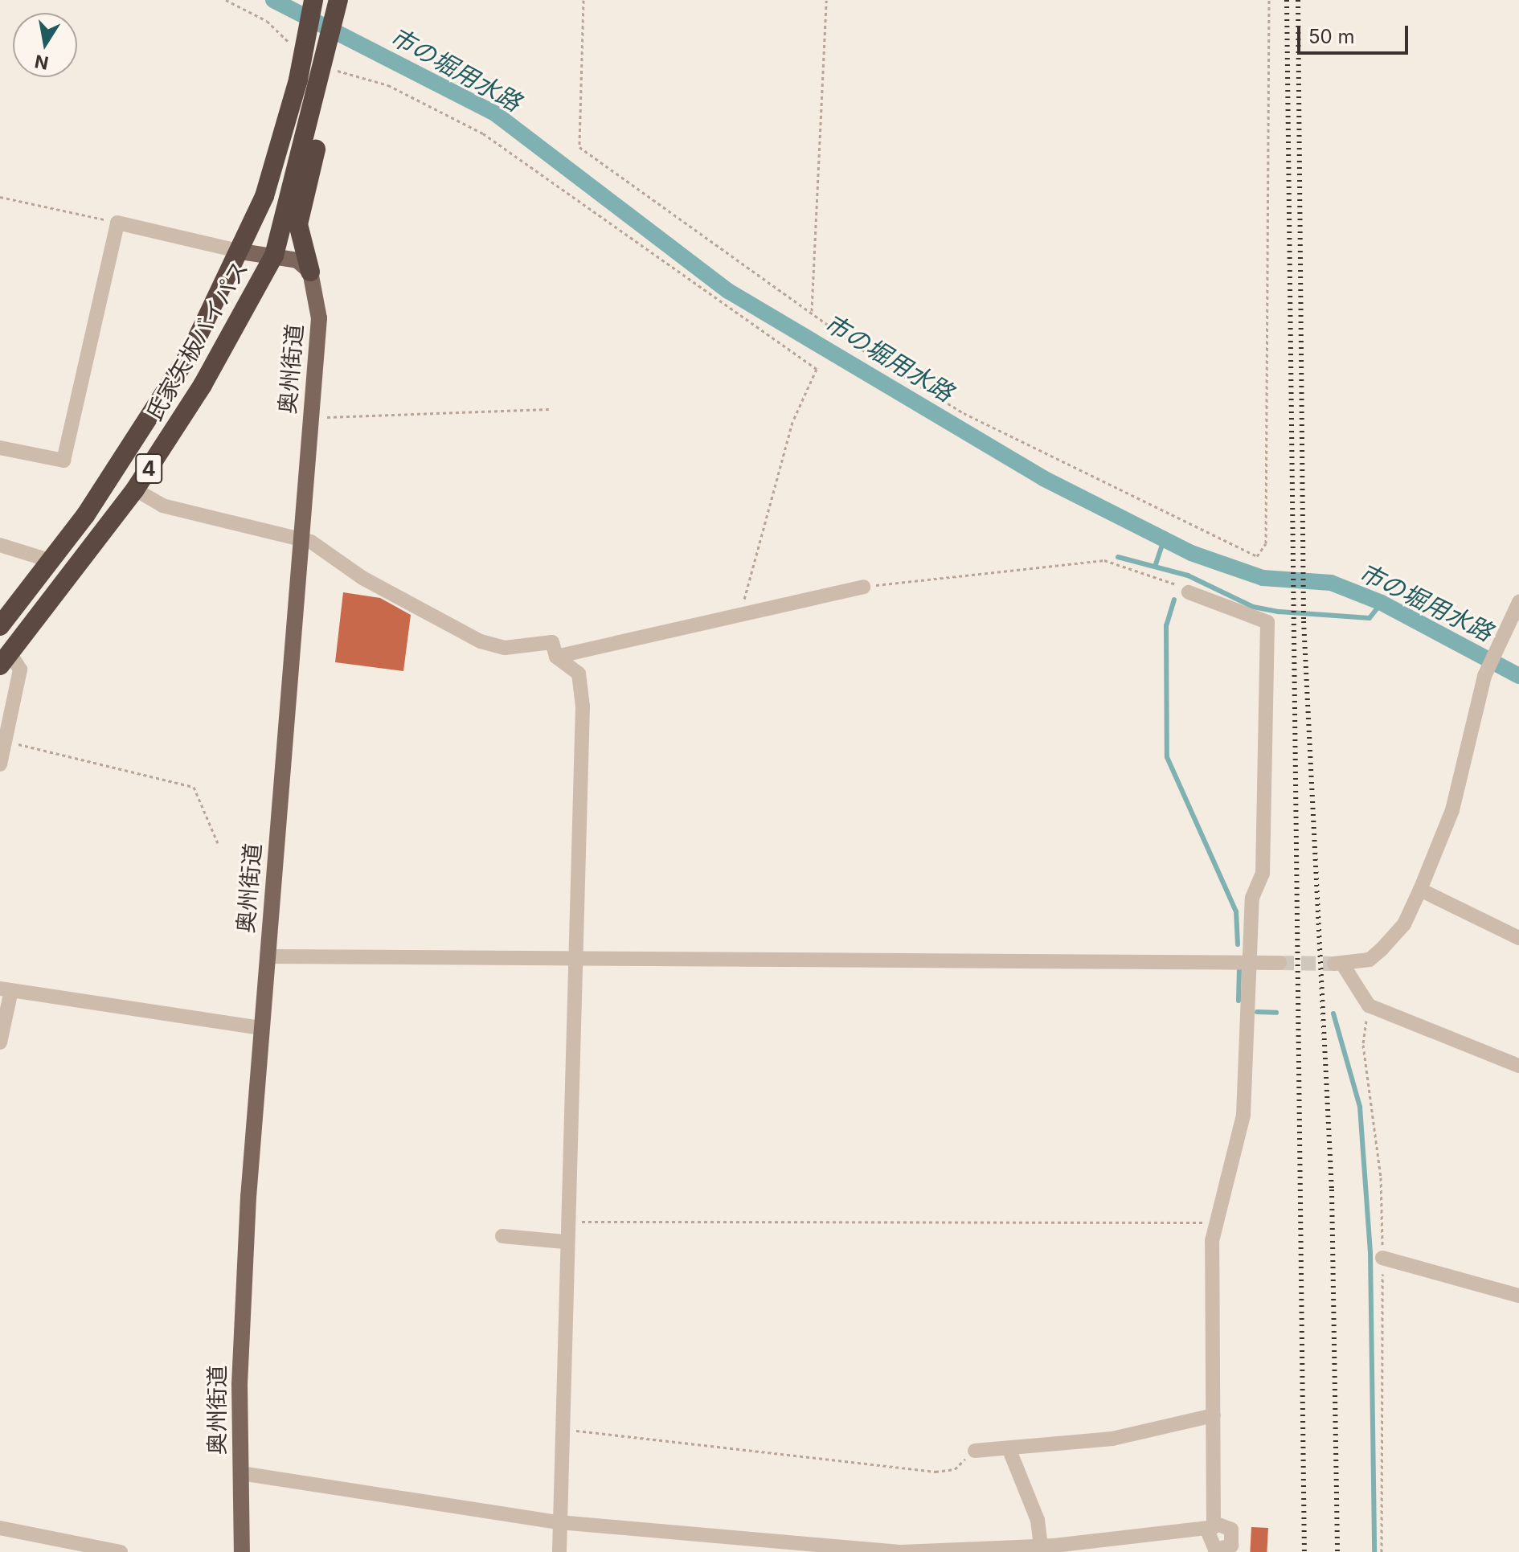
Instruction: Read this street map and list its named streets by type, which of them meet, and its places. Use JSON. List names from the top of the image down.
{
  "streets": {
    "highway": ["氏家矢板バイパス", "4"],
    "main road": ["奥州街道"]
  },
  "crossings": [
    ["氏家矢板バイパス", "4"]
  ],
  "water": ["市の堀用水路"],
  "scale_bar": "50 m",
  "north": "bottom"
}
